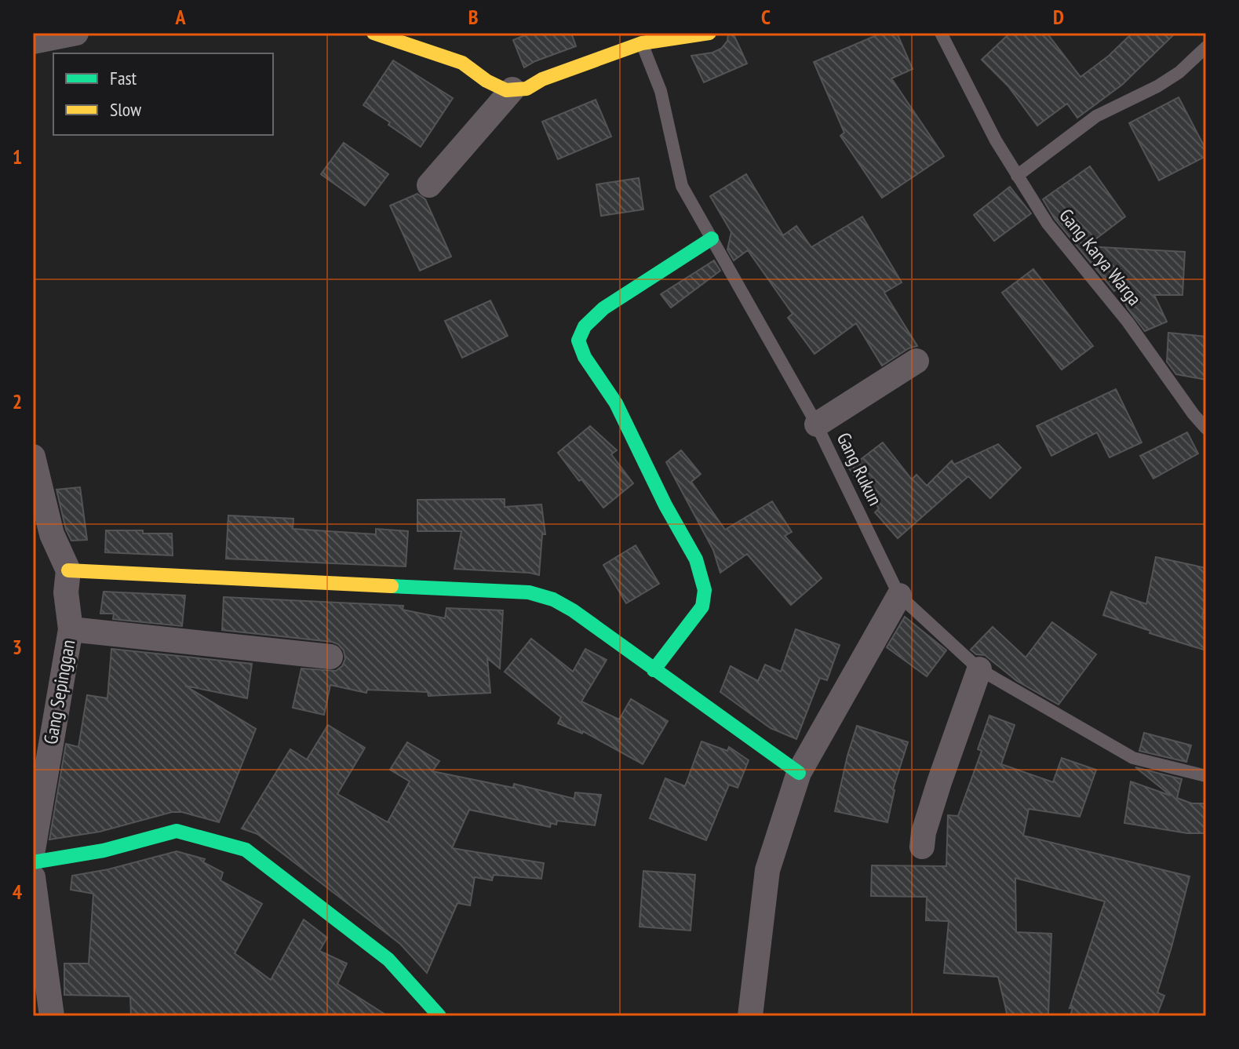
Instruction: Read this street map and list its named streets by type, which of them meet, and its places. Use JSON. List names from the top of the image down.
{
  "streets": {
    "street": ["Gang Sepinggan"],
    "lane": ["Gang Karya Warga", "Gang Rukun"]
  },
  "legend": ["Fast", "Slow"],
  "grid": {
    "columns": [
      "A",
      "B",
      "C",
      "D"
    ],
    "rows": [
      "1",
      "2",
      "3",
      "4"
    ]
  }
}
